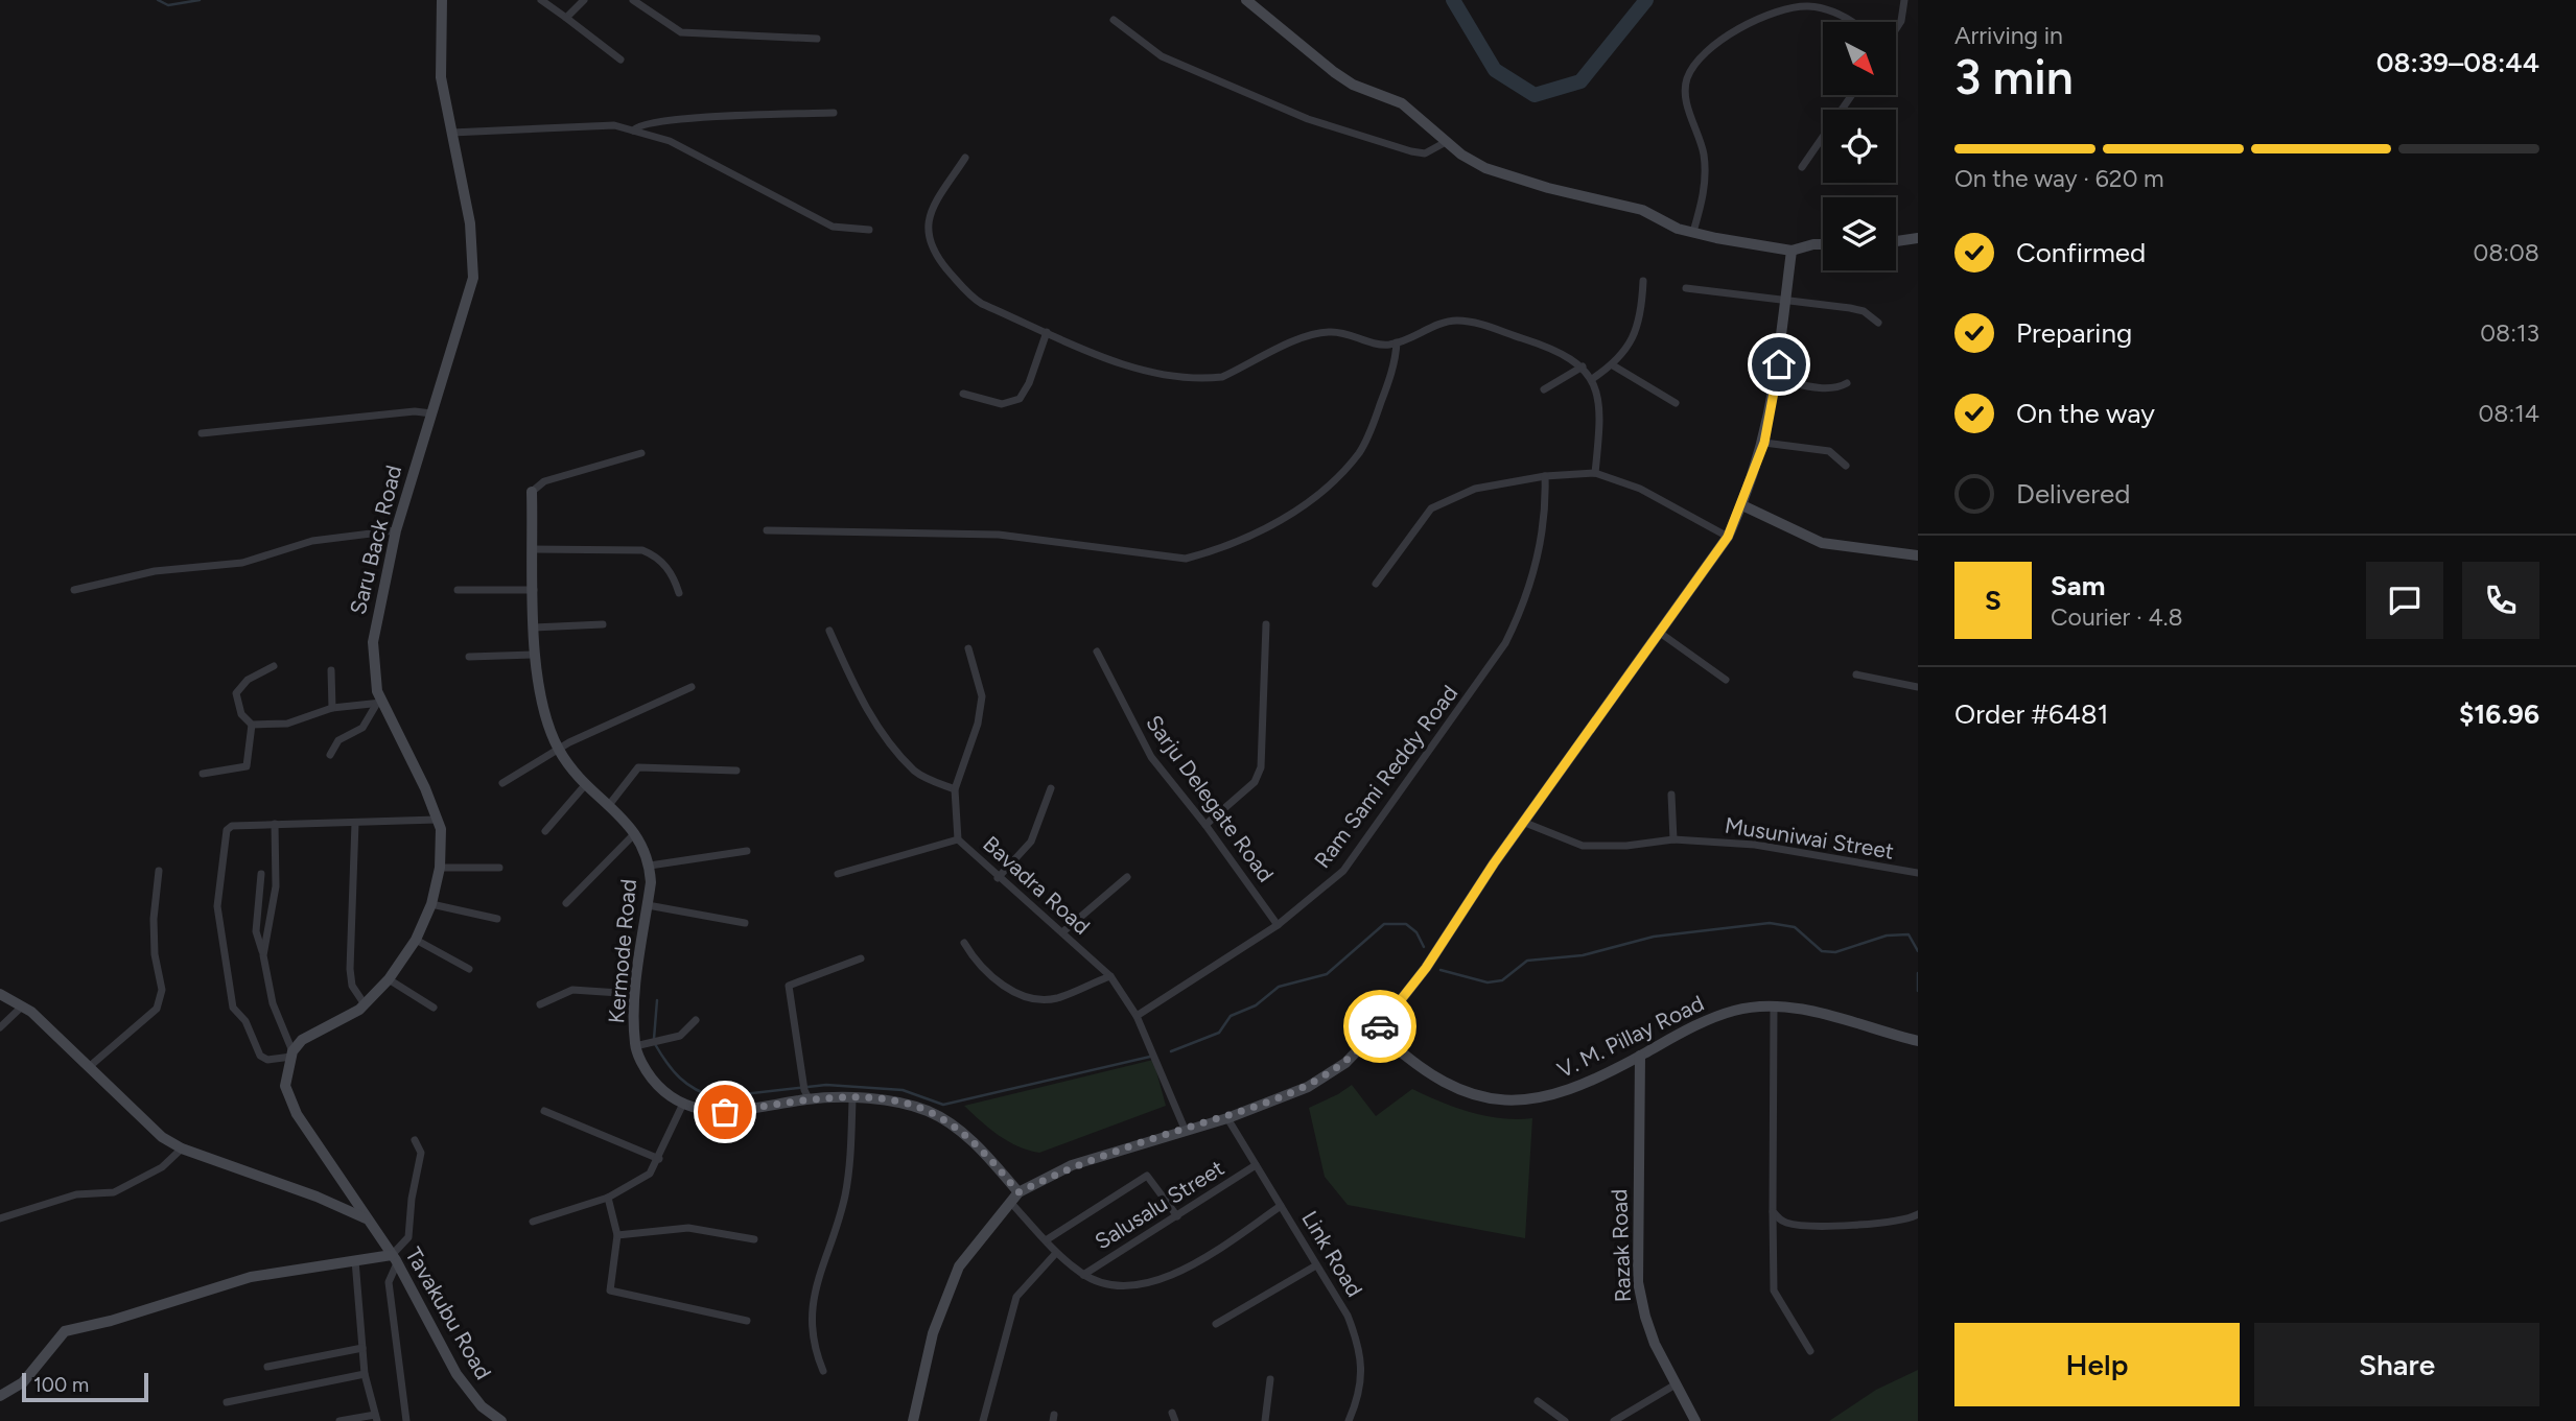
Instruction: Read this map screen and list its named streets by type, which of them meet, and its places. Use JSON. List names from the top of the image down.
{
  "streets": {
    "main road": [
      "Saru Back Road",
      "Kermode Road",
      "V. M. Pillay Road",
      "Razak Road",
      "Tavakubu Road"
    ],
    "street": [
      "Ram Sami Reddy Road",
      "Sarju Delegate Road",
      "Musuniwai Street",
      "Bavadra Road",
      "Salusalu Street",
      "Link Road"
    ]
  },
  "crossings": [
    ["Ram Sami Reddy Road", "Sarju Delegate Road"],
    ["Ram Sami Reddy Road", "Bavadra Road"],
    ["V. M. Pillay Road", "Razak Road"],
    ["Salusalu Street", "Link Road"]
  ],
  "scale_bar": "100 m",
  "north": "bottom right",
  "page": {
    "heading": ["3 min", "Arriving in", "08:39–08:44"],
    "panel": [
      "Sam",
      "Courier · 4.8",
      "Order #6481",
      "$16.96"
    ],
    "bar": "On the way · 620 m",
    "list": [
      ["Confirmed", "08:08"],
      ["Preparing", "08:13"],
      ["On the way", "08:14"],
      "Delivered"
    ],
    "round": "S",
    "buttons": ["Help", "Share"],
    "scale": "100 m"
  }
}
